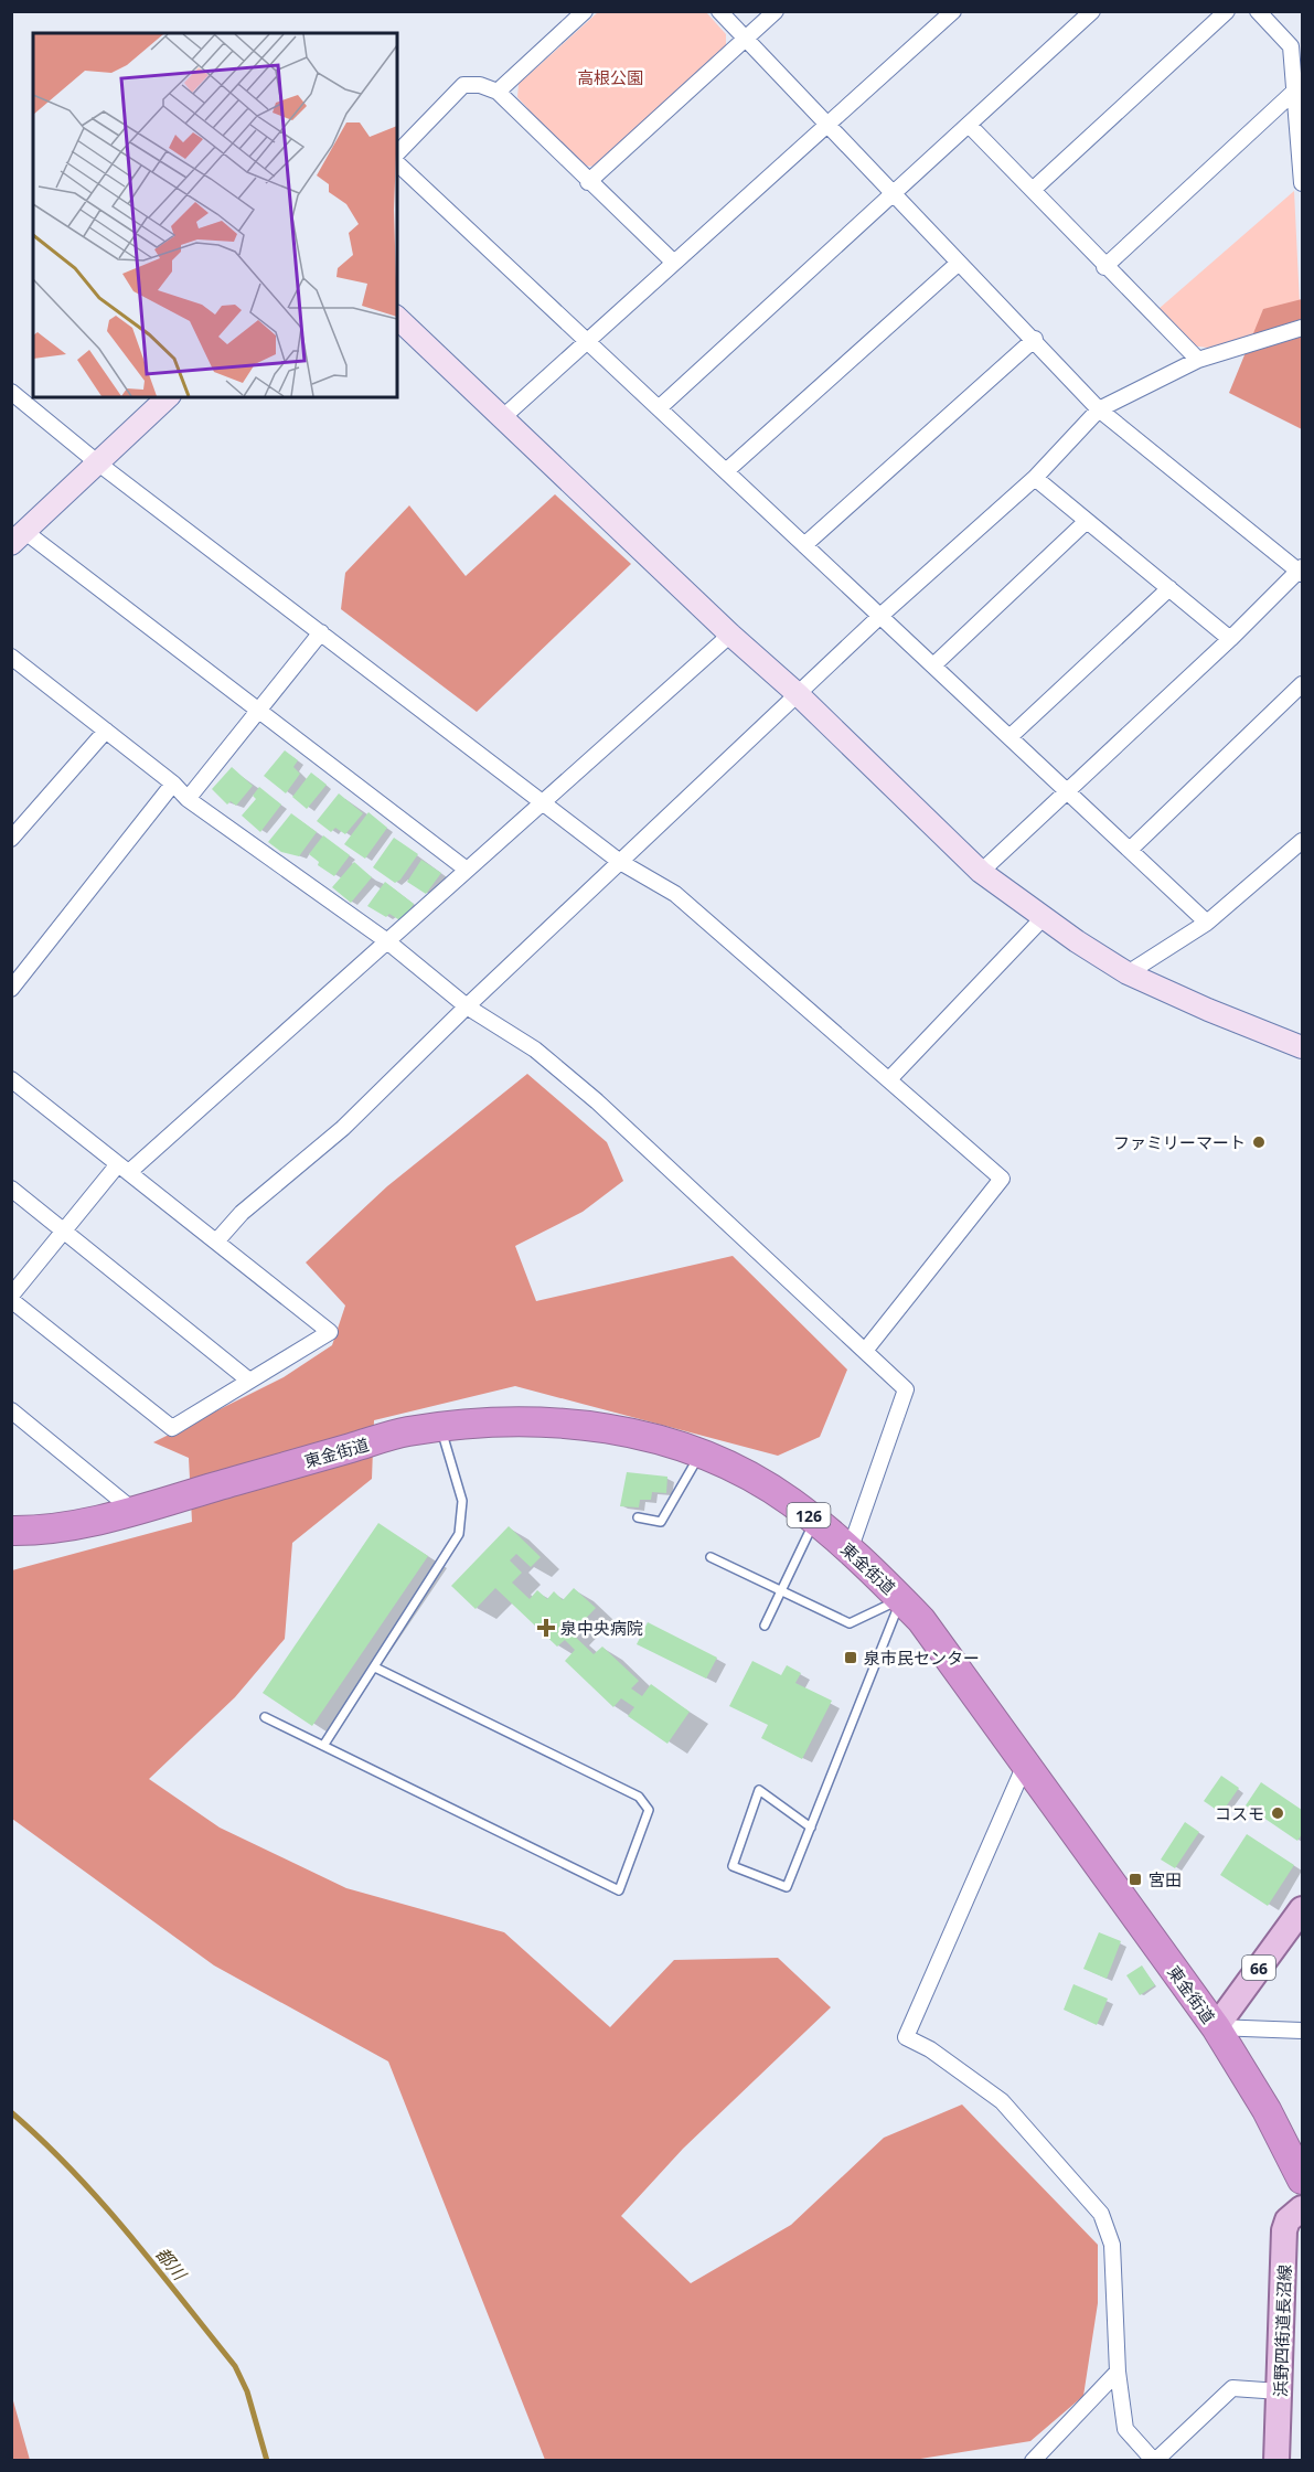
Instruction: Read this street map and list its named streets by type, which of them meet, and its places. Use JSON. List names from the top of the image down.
{
  "streets": {
    "highway": ["東金街道", "126"],
    "main road": ["66", "浜野四街道長沼線"]
  },
  "crossings": [
    ["東金街道", "66"]
  ],
  "water": ["都川"],
  "parks": ["高根公園"],
  "places": {
    "other": ["ファミリーマート", "コスモ"],
    "health": ["泉中央病院"],
    "transit": ["泉市民センター", "宮田"]
  }
}
